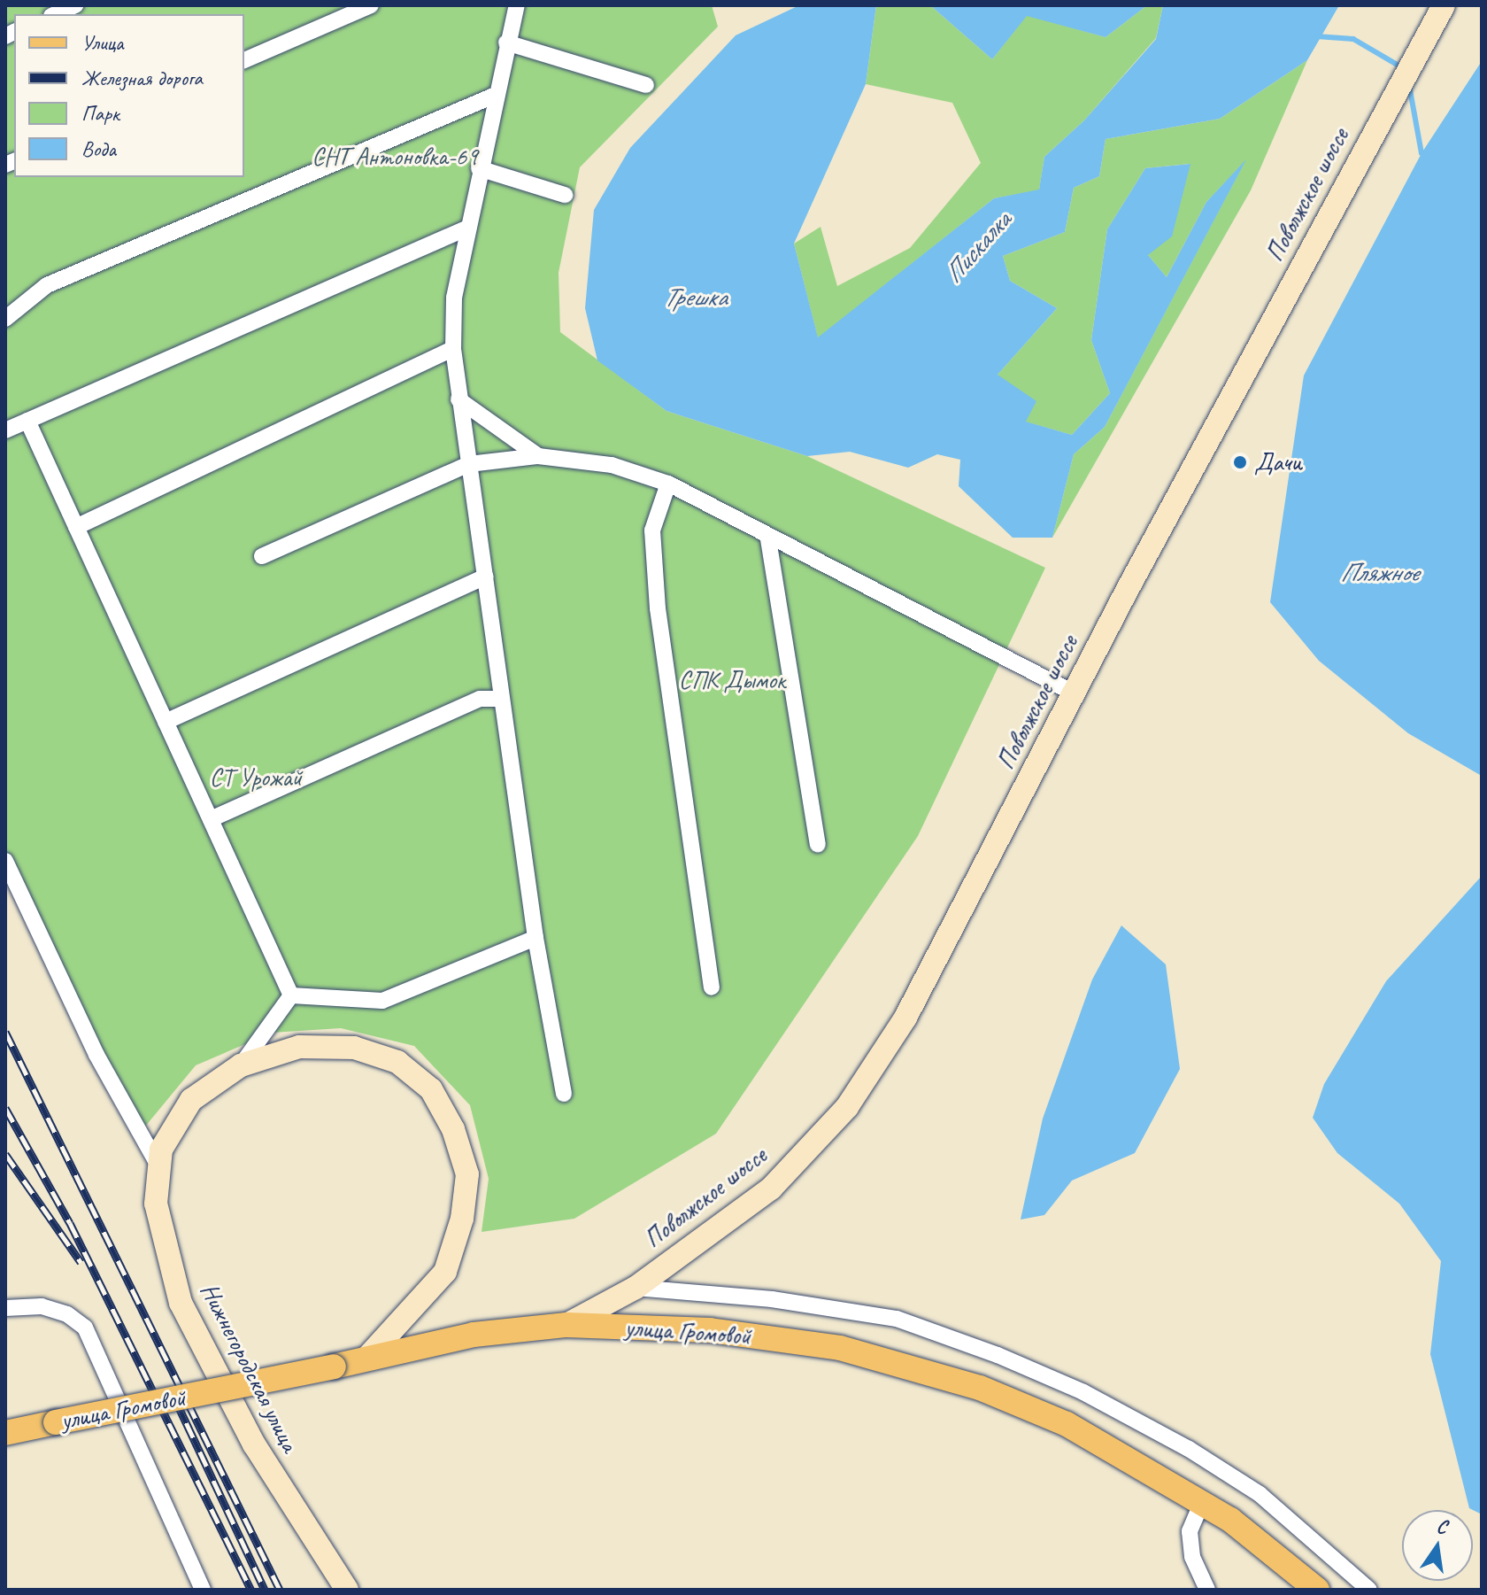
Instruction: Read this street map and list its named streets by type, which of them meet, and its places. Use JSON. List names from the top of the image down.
{
  "streets": {
    "main road": ["Поволжское шоссе", "улица Громовой", "Нижнегородская улица"]
  },
  "crossings": [
    ["Поволжское шоссе", "улица Громовой"],
    ["улица Громовой", "Нижнегородская улица"]
  ],
  "water": ["Пискалка", "Трешка", "Пляжное"],
  "parks": ["СНТ Антоновка-69", "СПК Дымок", "СТ Урожай"],
  "places": ["Дачи"],
  "legend": [
    "Улица",
    "Железная дорога",
    "Парк",
    "Вода"
  ],
  "north": "top"
}
